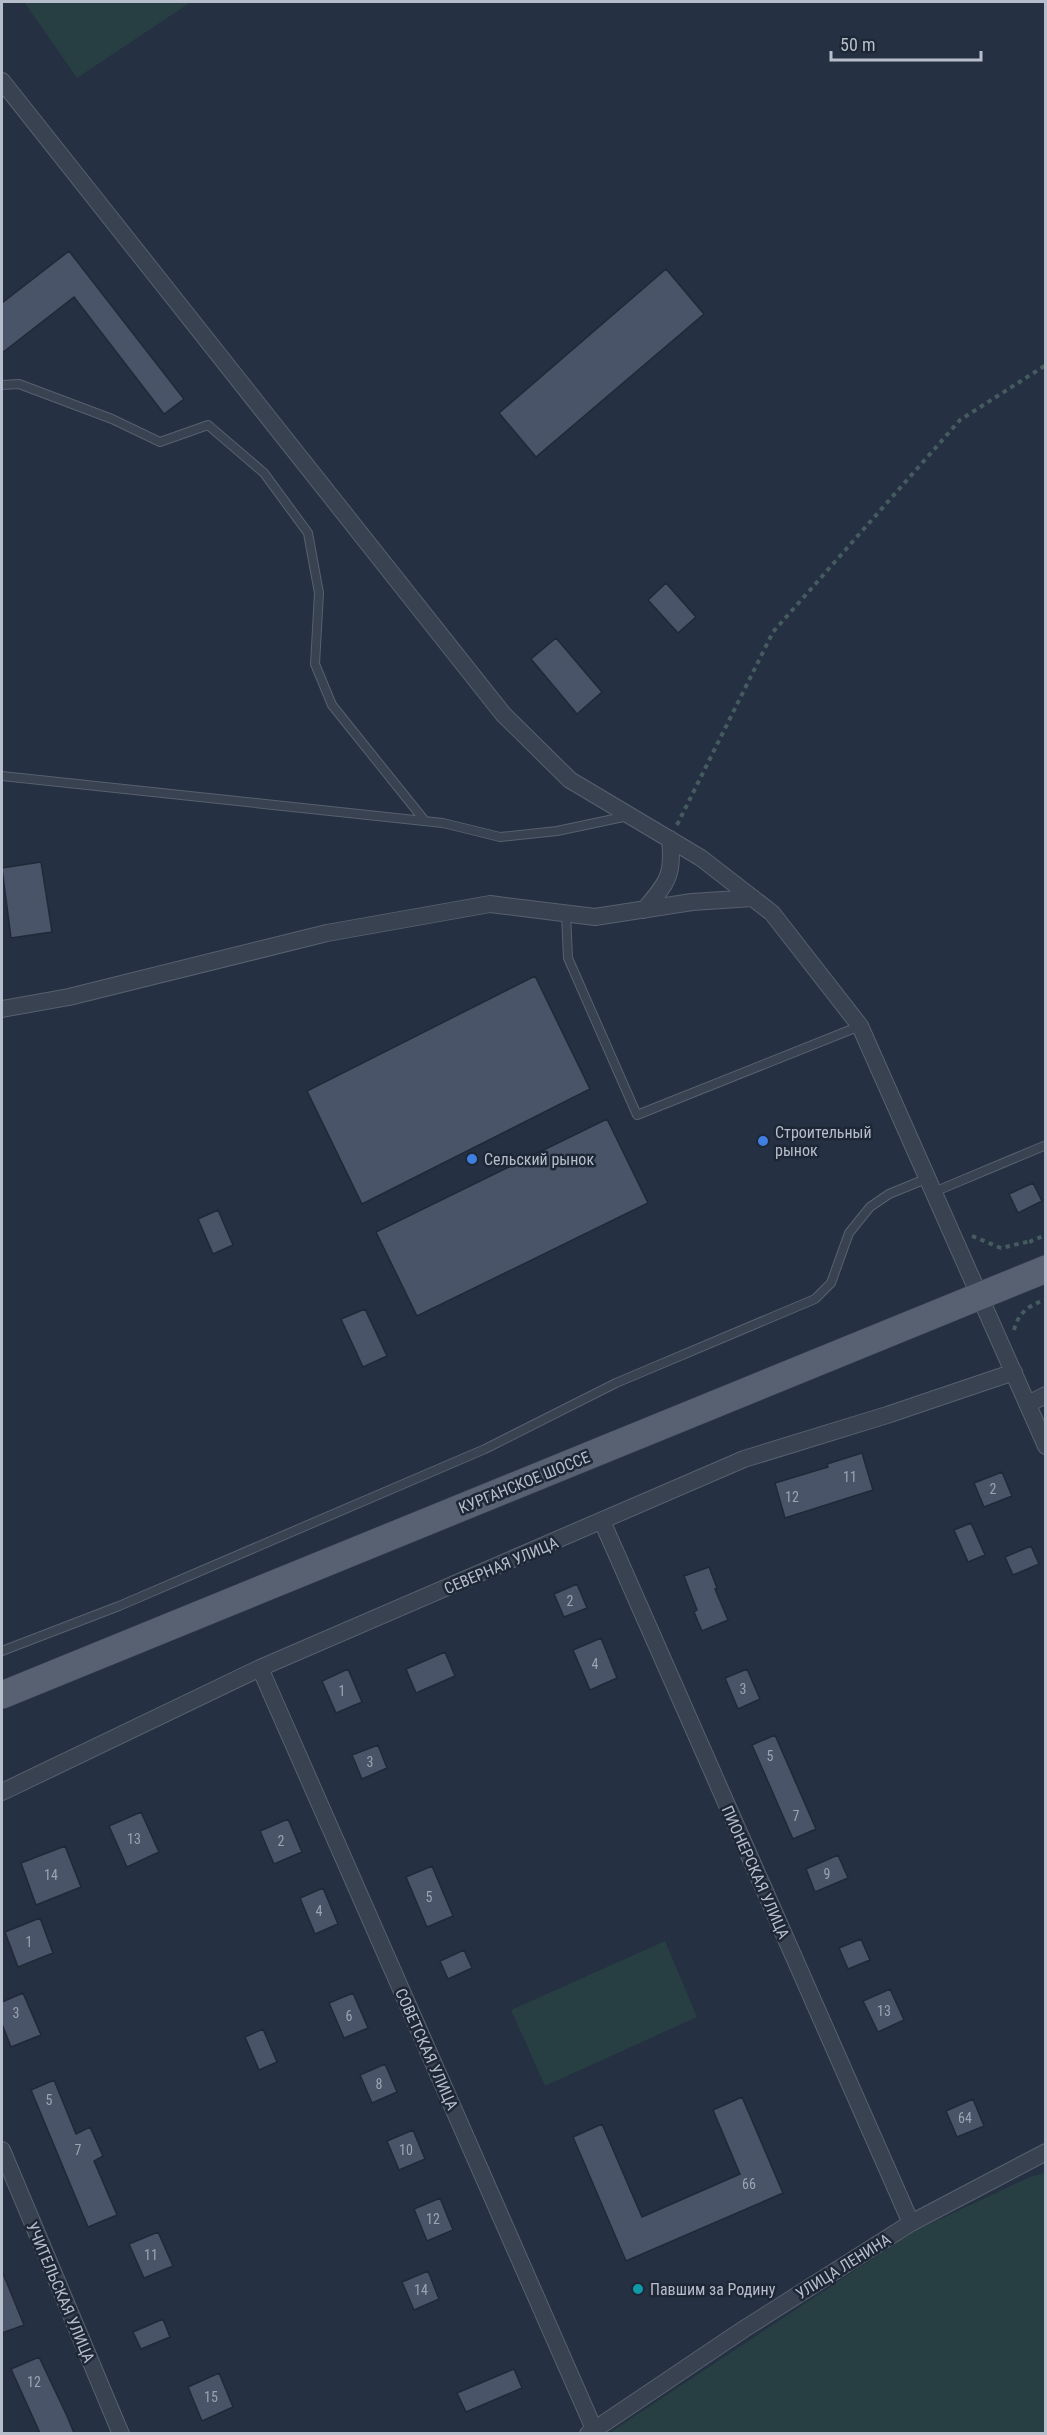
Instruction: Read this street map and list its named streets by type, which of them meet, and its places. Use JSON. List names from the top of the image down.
{
  "streets": {
    "main road": ["КУРГАНСКОЕ ШОССЕ"],
    "street": [
      "СЕВЕРНАЯ УЛИЦА",
      "ПИОНЕРСКАЯ УЛИЦА",
      "СОВЕТСКАЯ УЛИЦА",
      "УЛИЦА ЛЕНИНА",
      "УЧИТЕЛЬСКАЯ УЛИЦА"
    ]
  },
  "crossings": [
    ["СЕВЕРНАЯ УЛИЦА", "ПИОНЕРСКАЯ УЛИЦА"],
    ["СЕВЕРНАЯ УЛИЦА", "СОВЕТСКАЯ УЛИЦА"],
    ["ПИОНЕРСКАЯ УЛИЦА", "УЛИЦА ЛЕНИНА"],
    ["СОВЕТСКАЯ УЛИЦА", "УЛИЦА ЛЕНИНА"]
  ],
  "places": ["Строительный рынок", "Сельский рынок", "Павшим за Родину"],
  "house_numbers": [
    "11",
    "2",
    "12",
    "2",
    "4",
    "3",
    "1",
    "5",
    "3",
    "7",
    "13",
    "2",
    "9",
    "14",
    "5",
    "4",
    "1",
    "13",
    "3",
    "6",
    "8",
    "5",
    "64",
    "7",
    "10",
    "66",
    "12",
    "11",
    "14",
    "12",
    "15"
  ],
  "scale_bar": "50 m"
}
